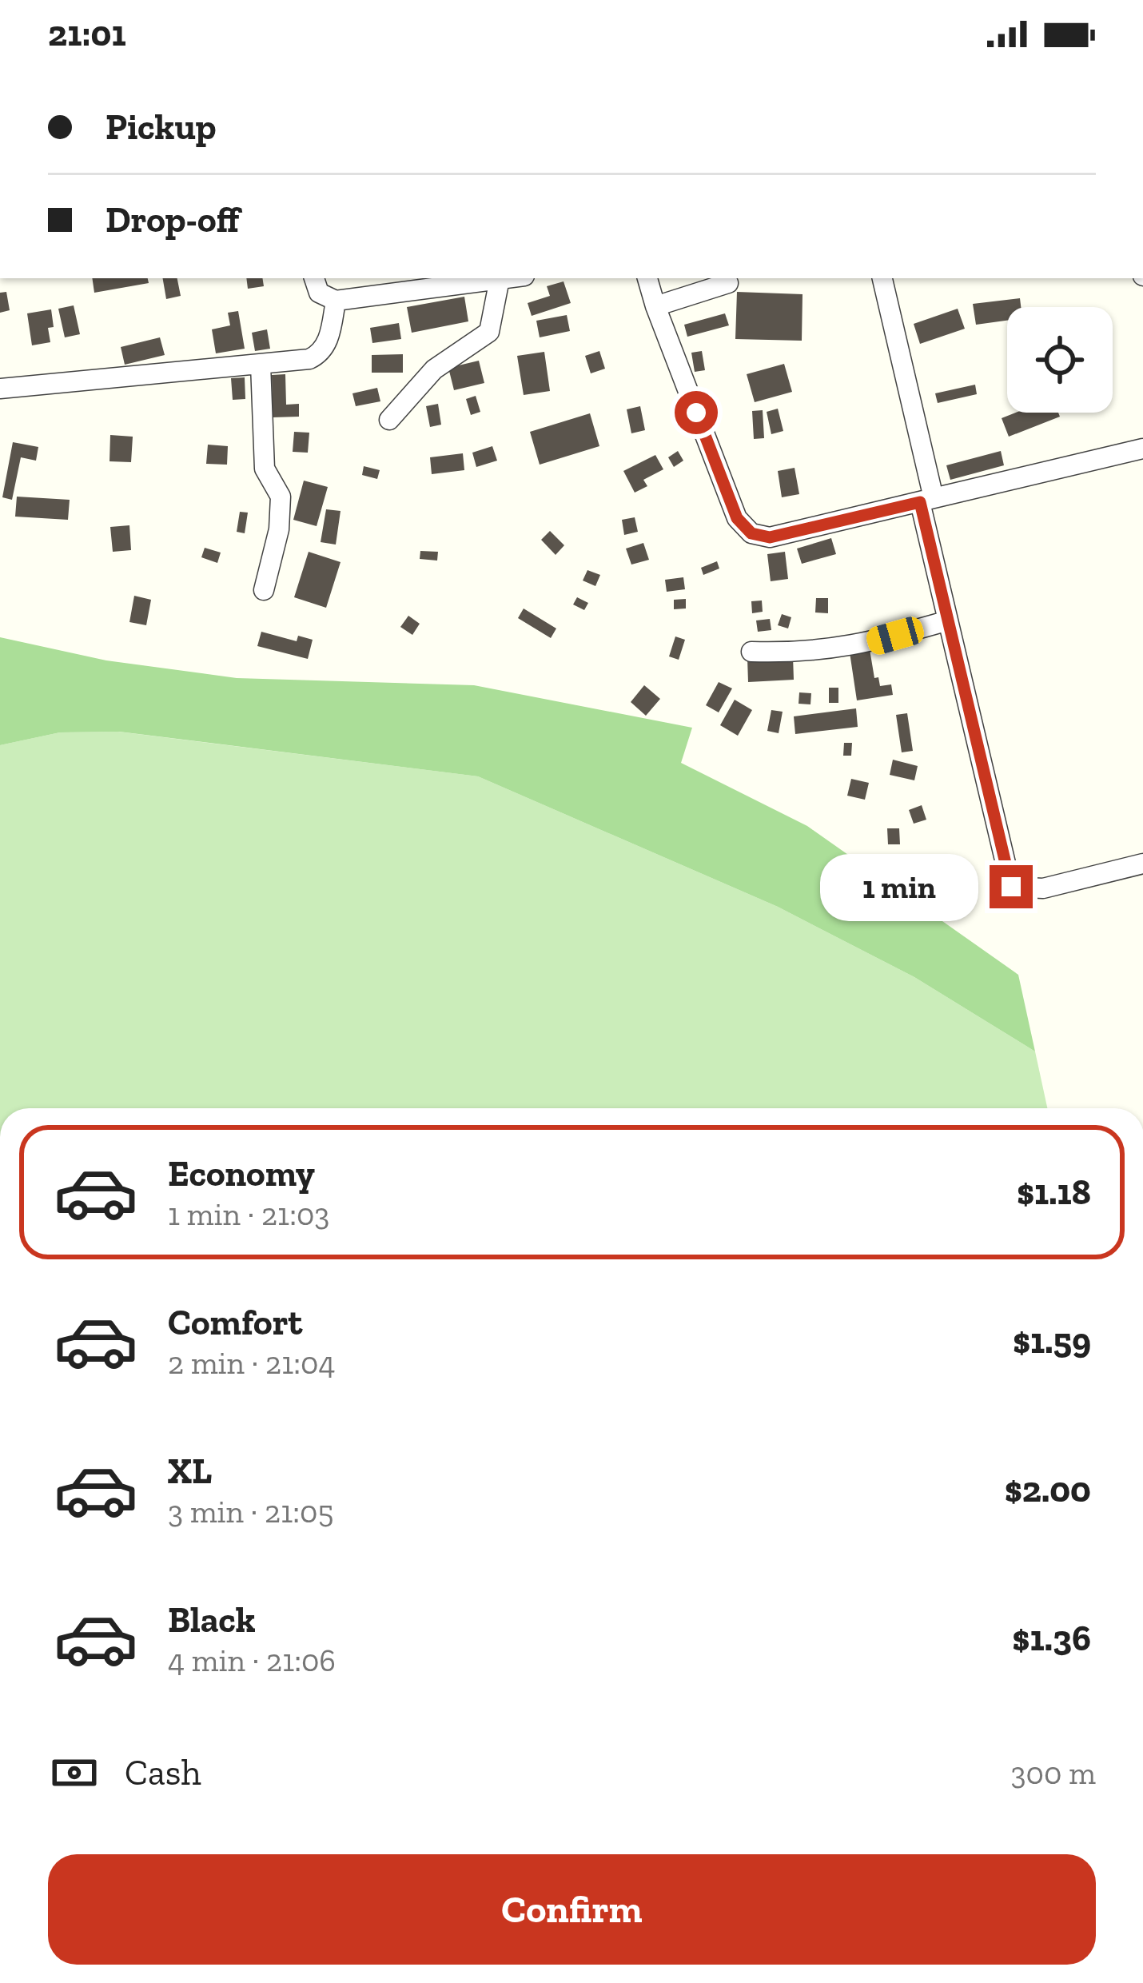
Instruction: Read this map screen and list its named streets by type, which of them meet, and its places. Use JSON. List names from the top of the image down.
{
  "page": {
    "status": "21:01",
    "banner": ["Pickup", "Drop-off"],
    "bubble": "1 min",
    "list": [
      {
        "name": "Economy",
        "note": "1 min · 21:03",
        "value": "$1.18"
      },
      {
        "name": "Comfort",
        "note": "2 min · 21:04",
        "value": "$1.59"
      },
      {
        "name": "XL",
        "note": "3 min · 21:05",
        "value": "$2.00"
      },
      {
        "name": "Black",
        "note": "4 min · 21:06",
        "value": "$1.36"
      }
    ],
    "pay": ["Cash", "300 m"],
    "buttons": "Confirm"
  }
}
